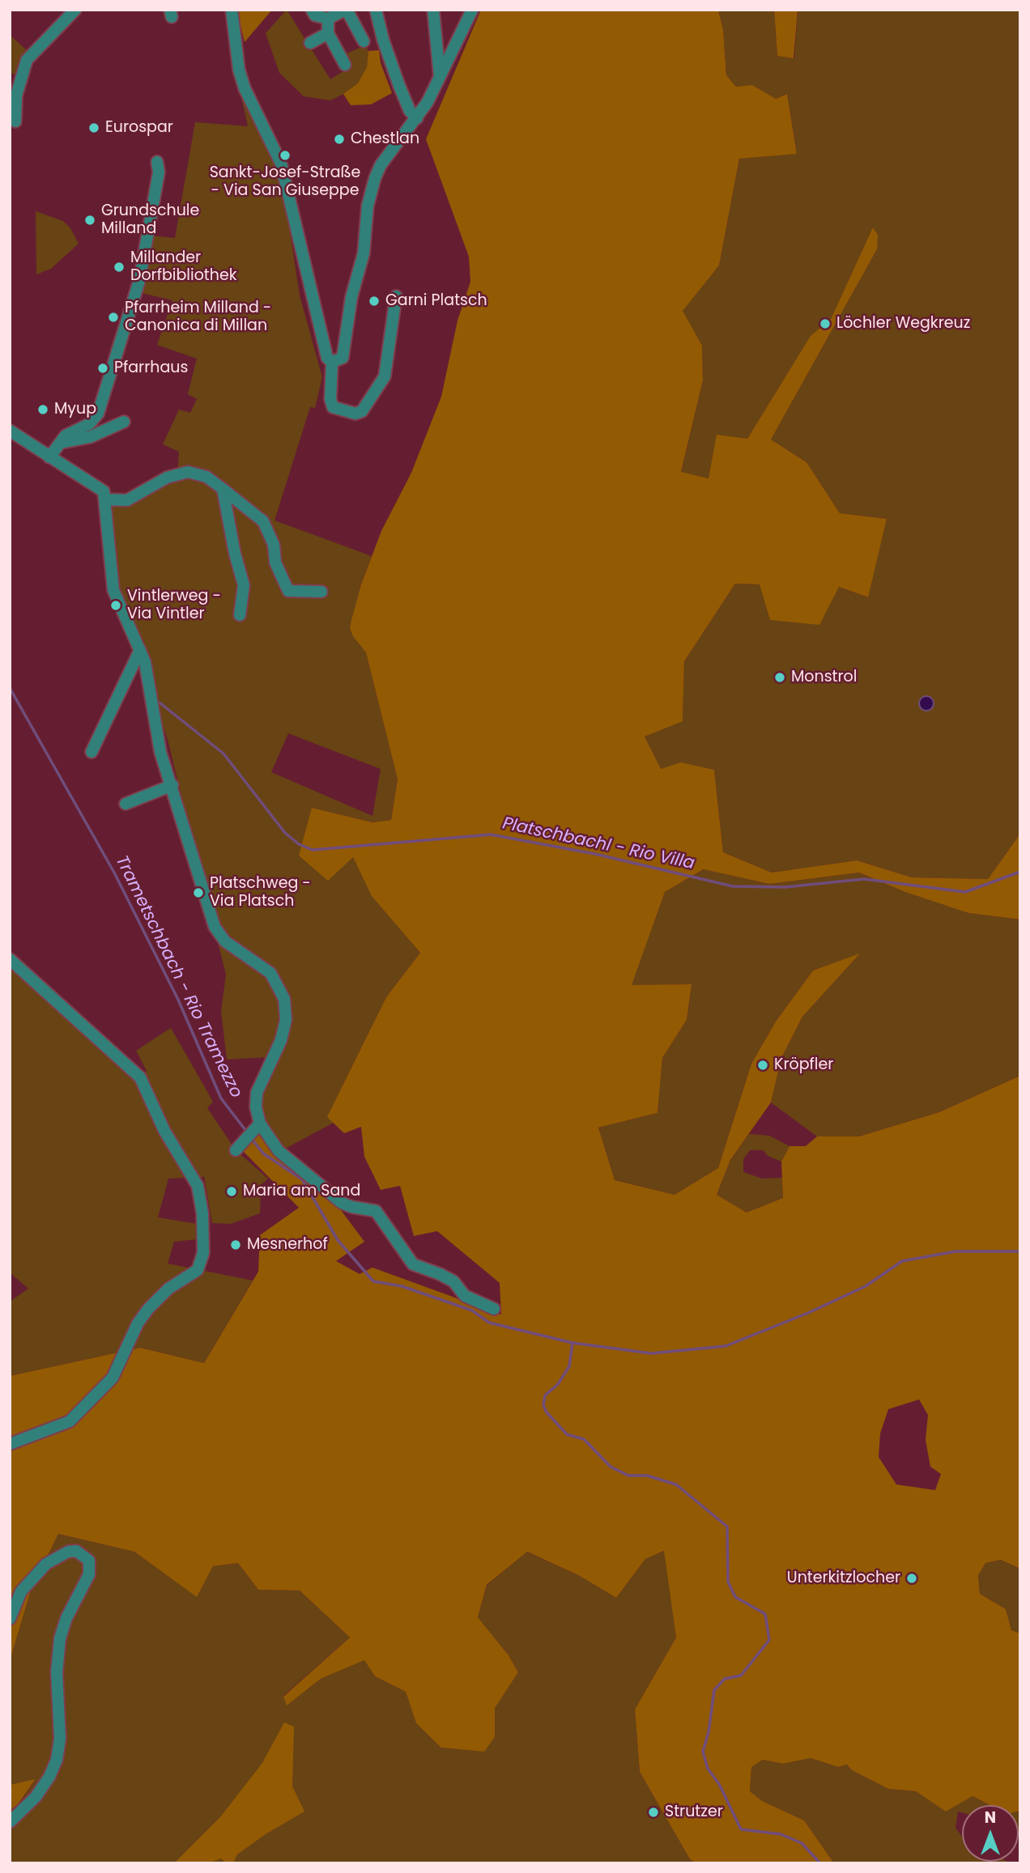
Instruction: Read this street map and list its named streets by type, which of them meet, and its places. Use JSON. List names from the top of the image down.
{
  "water": ["Platschbachl - Rio Villa", "Trametschbach - Rio Tramezzo"],
  "places": [
    "Eurospar",
    "Chestlan",
    "Sankt-Josef-Straße - Via San Giuseppe",
    "Grundschule Milland",
    "Millander Dorfbibliothek",
    "Garni Platsch",
    "Pfarrheim Milland - Canonica di Millan",
    "Löchler Wegkreuz",
    "Pfarrhaus",
    "Myup",
    "Vintlerweg - Via Vintler",
    "Monstrol",
    "Platschweg - Via Platsch",
    "Kröpfler",
    "Maria am Sand",
    "Mesnerhof",
    "Unterkitzlocher",
    "Strutzer"
  ],
  "north": "top"
}
